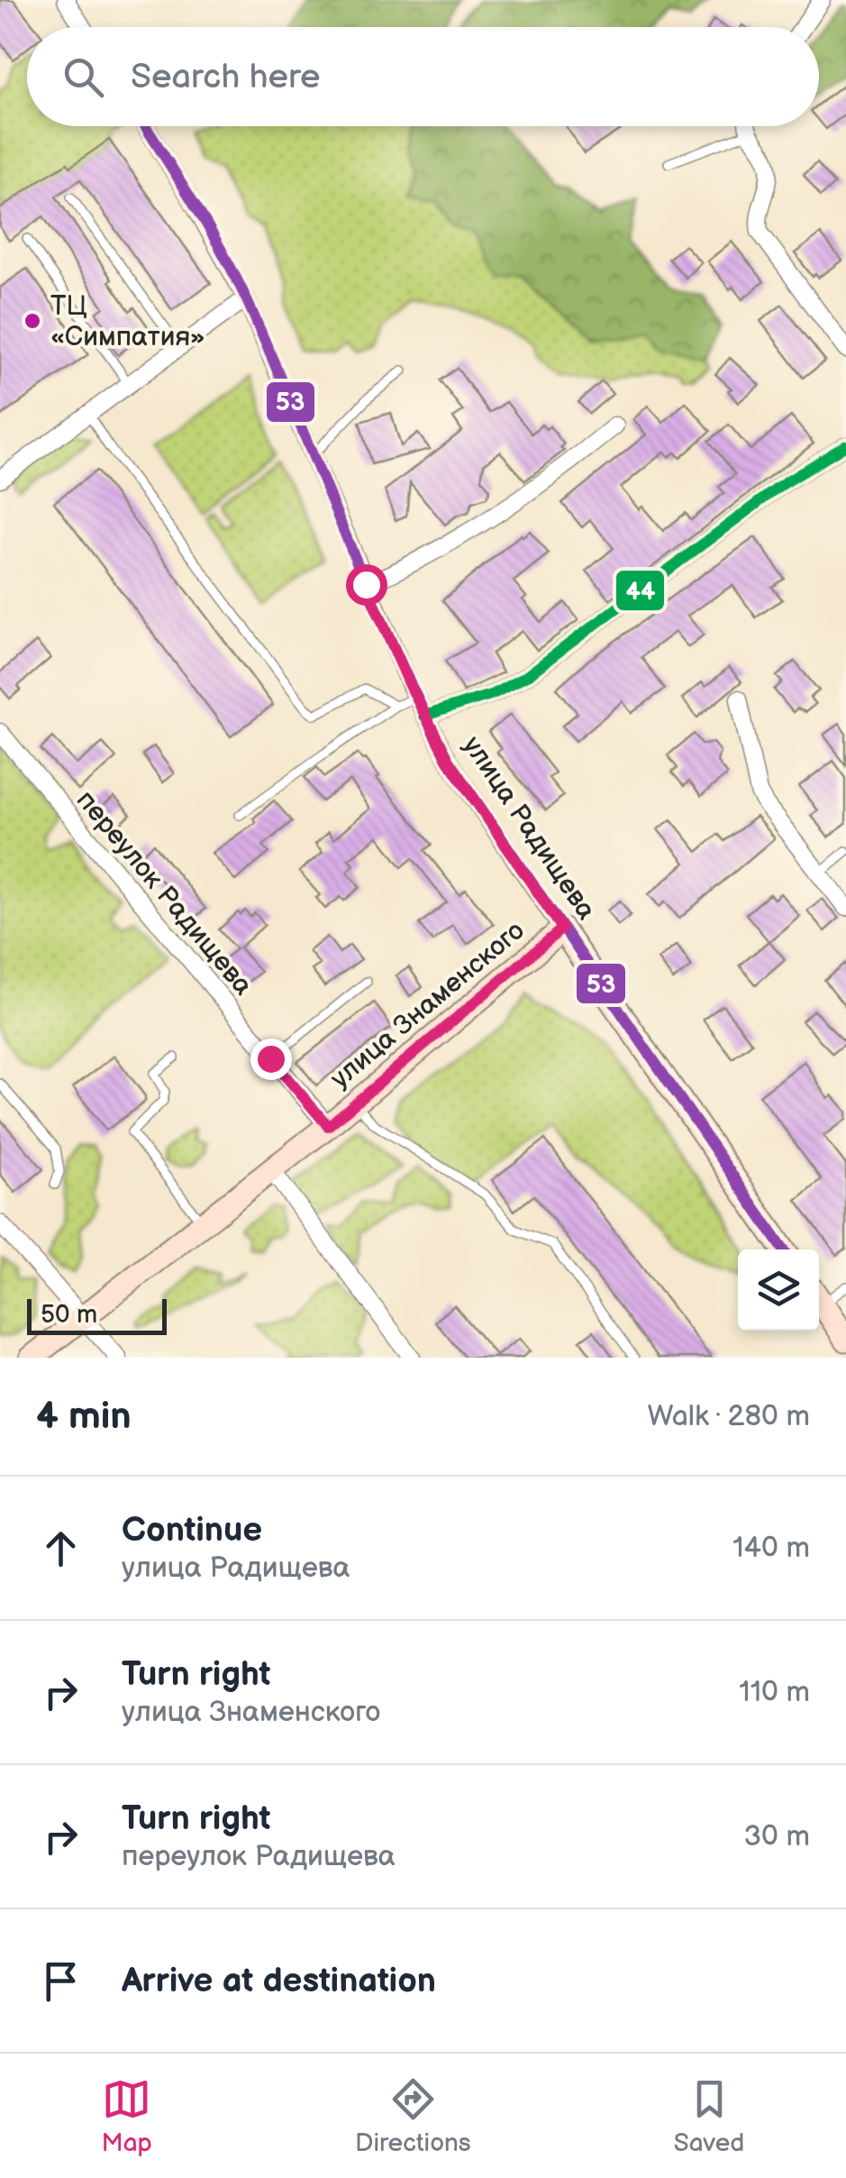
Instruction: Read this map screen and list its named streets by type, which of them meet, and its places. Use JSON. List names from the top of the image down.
{
  "streets": {
    "main road": ["улица Радищева", "улица Знаменского"],
    "street": ["переулок Радищева"]
  },
  "crossings": [
    ["улица Радищева", "улица Знаменского"],
    ["переулок Радищева", "улица Знаменского"]
  ],
  "places": ["ТЦ «Симпатия»"],
  "lines": ["transit line 53", "transit line 44"],
  "scale_bar": "50 m",
  "page": {
    "search": "Search here",
    "scale": "50 m",
    "heading": ["4 min", "Walk · 280 m"],
    "list": [
      ["Continue", "улица Радищева", "140 m"],
      ["Turn right", "улица Знаменского", "110 m"],
      ["Turn right", "переулок Радищева", "30 m"],
      "Arrive at destination"
    ],
    "nav": ["Map", "Directions", "Saved"]
  }
}
